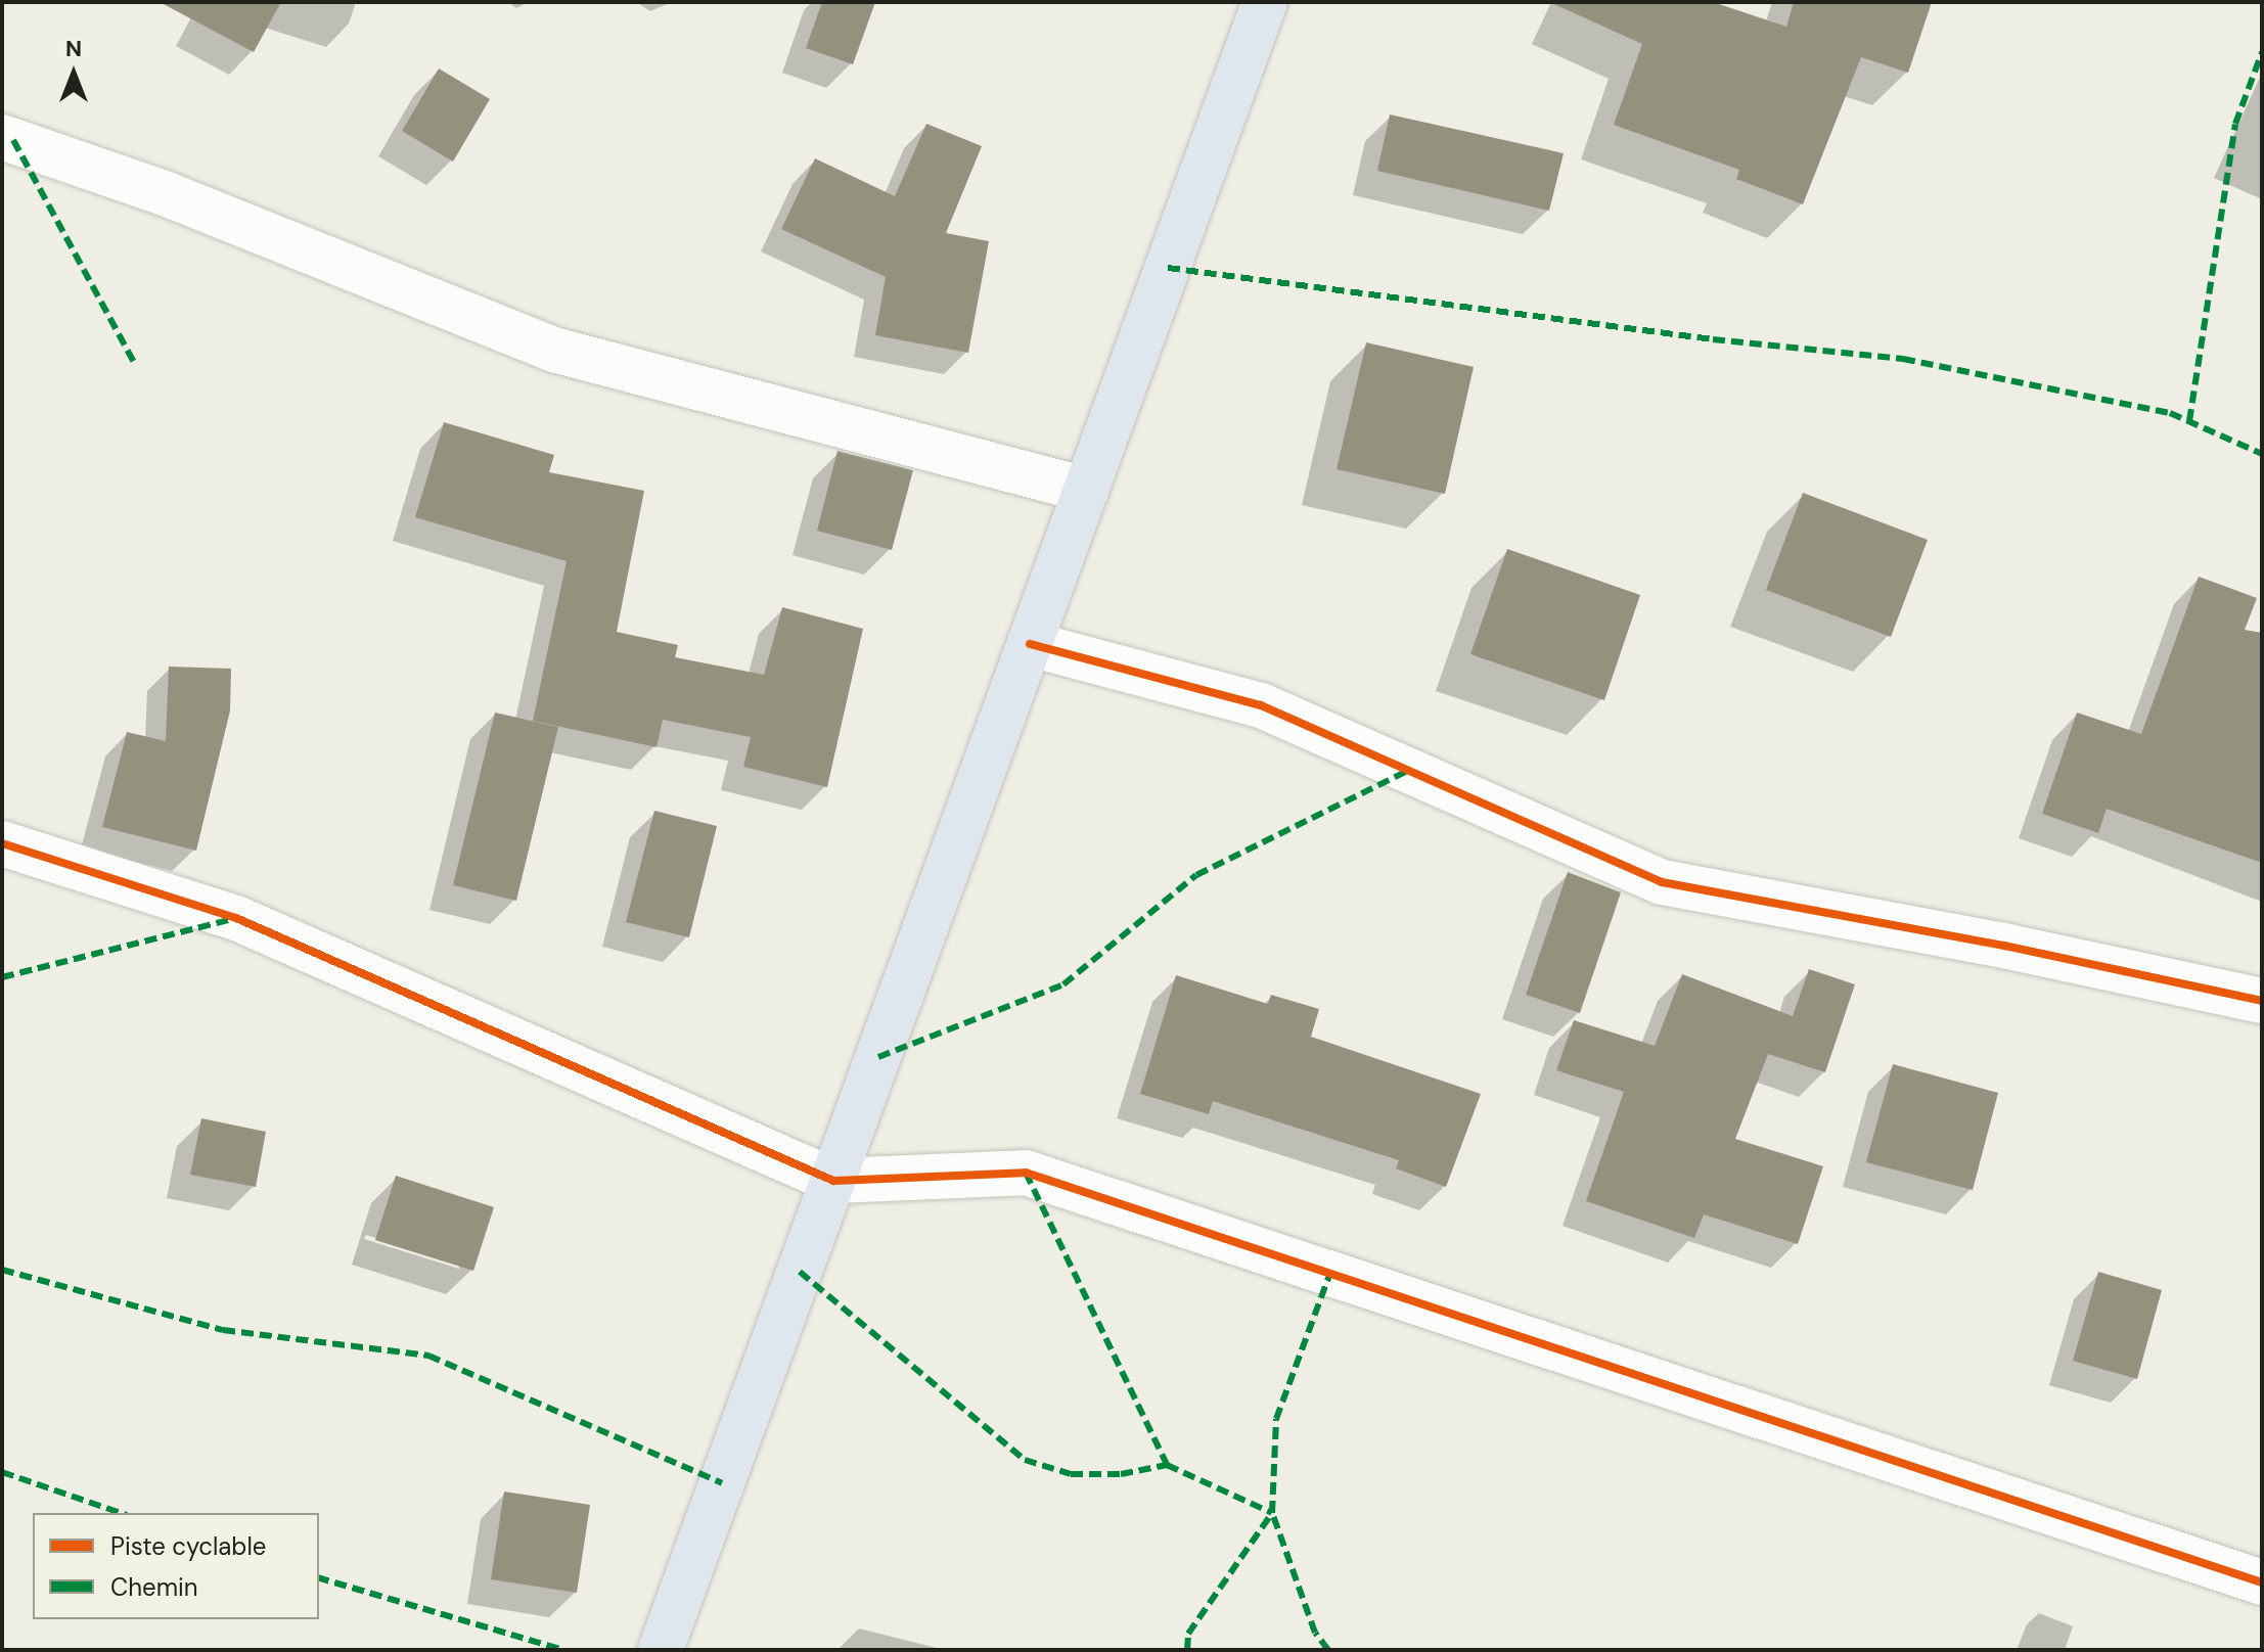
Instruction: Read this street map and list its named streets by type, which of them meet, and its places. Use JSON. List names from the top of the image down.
{
  "legend": ["Piste cyclable", "Chemin"],
  "north": "top"
}
